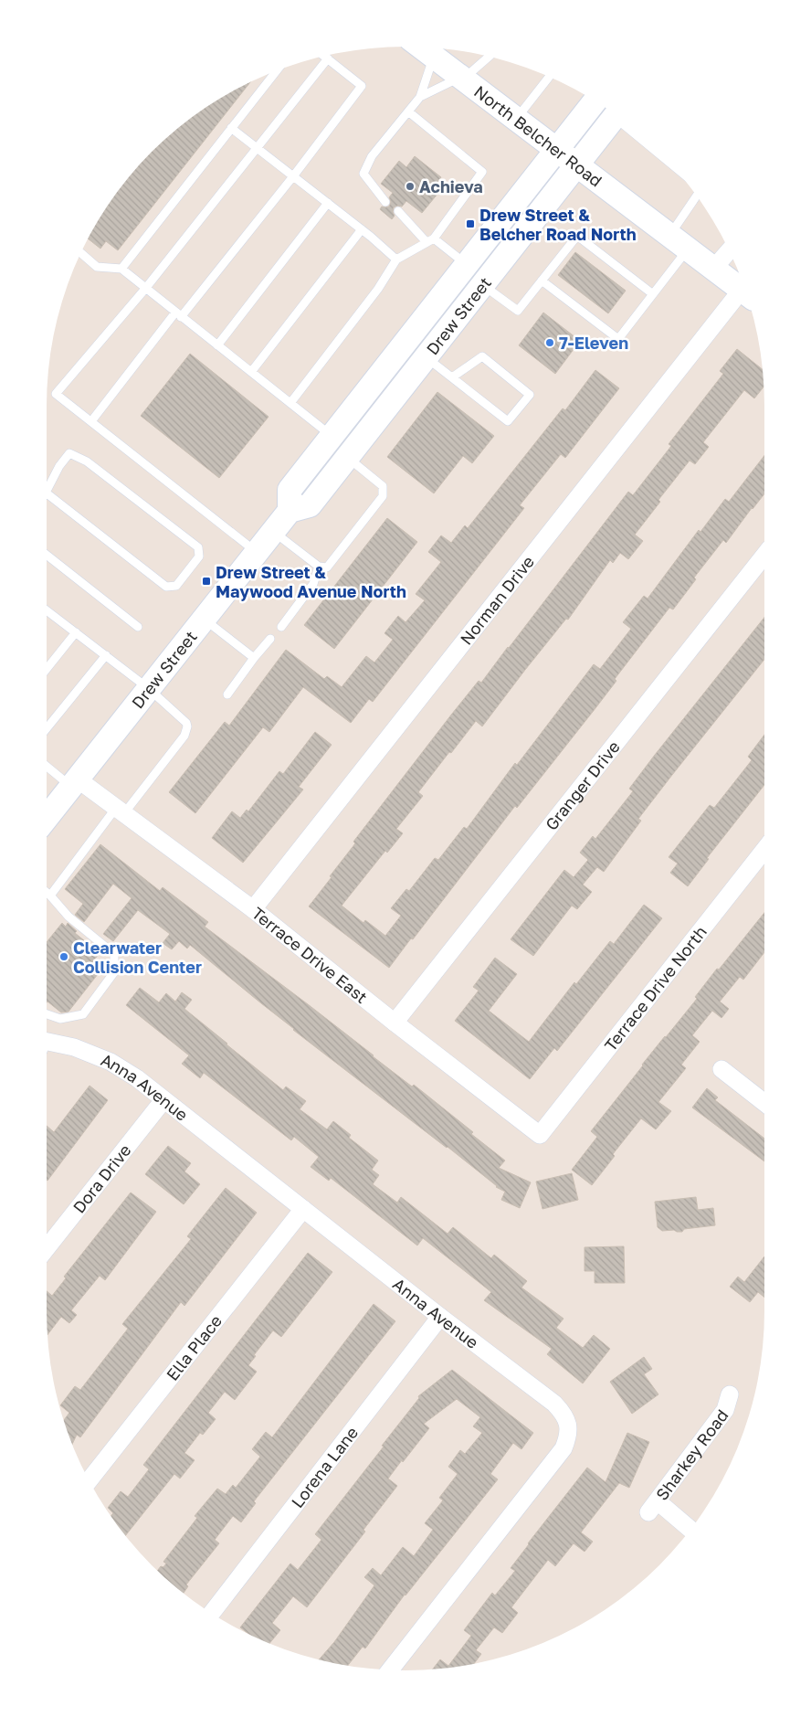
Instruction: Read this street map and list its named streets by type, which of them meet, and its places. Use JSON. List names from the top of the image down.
{
  "streets": {
    "main road": ["North Belcher Road", "Drew Street"],
    "street": [
      "Norman Drive",
      "Granger Drive",
      "Terrace Drive East",
      "Terrace Drive North",
      "Anna Avenue",
      "Dora Drive",
      "Ella Place",
      "Sharkey Road",
      "Lorena Lane"
    ]
  },
  "crossings": [
    ["North Belcher Road", "Drew Street"],
    ["Drew Street", "Terrace Drive East"],
    ["Norman Drive", "Terrace Drive East"],
    ["Granger Drive", "Terrace Drive East"],
    ["Terrace Drive East", "Terrace Drive North"],
    ["Anna Avenue", "Dora Drive"],
    ["Anna Avenue", "Ella Place"],
    ["Anna Avenue", "Lorena Lane"]
  ],
  "places": {
    "other": ["Achieva", "7-Eleven", "Clearwater Collision Center"],
    "transit": ["Drew Street & Belcher Road North", "Drew Street & Maywood Avenue North"]
  }
}
